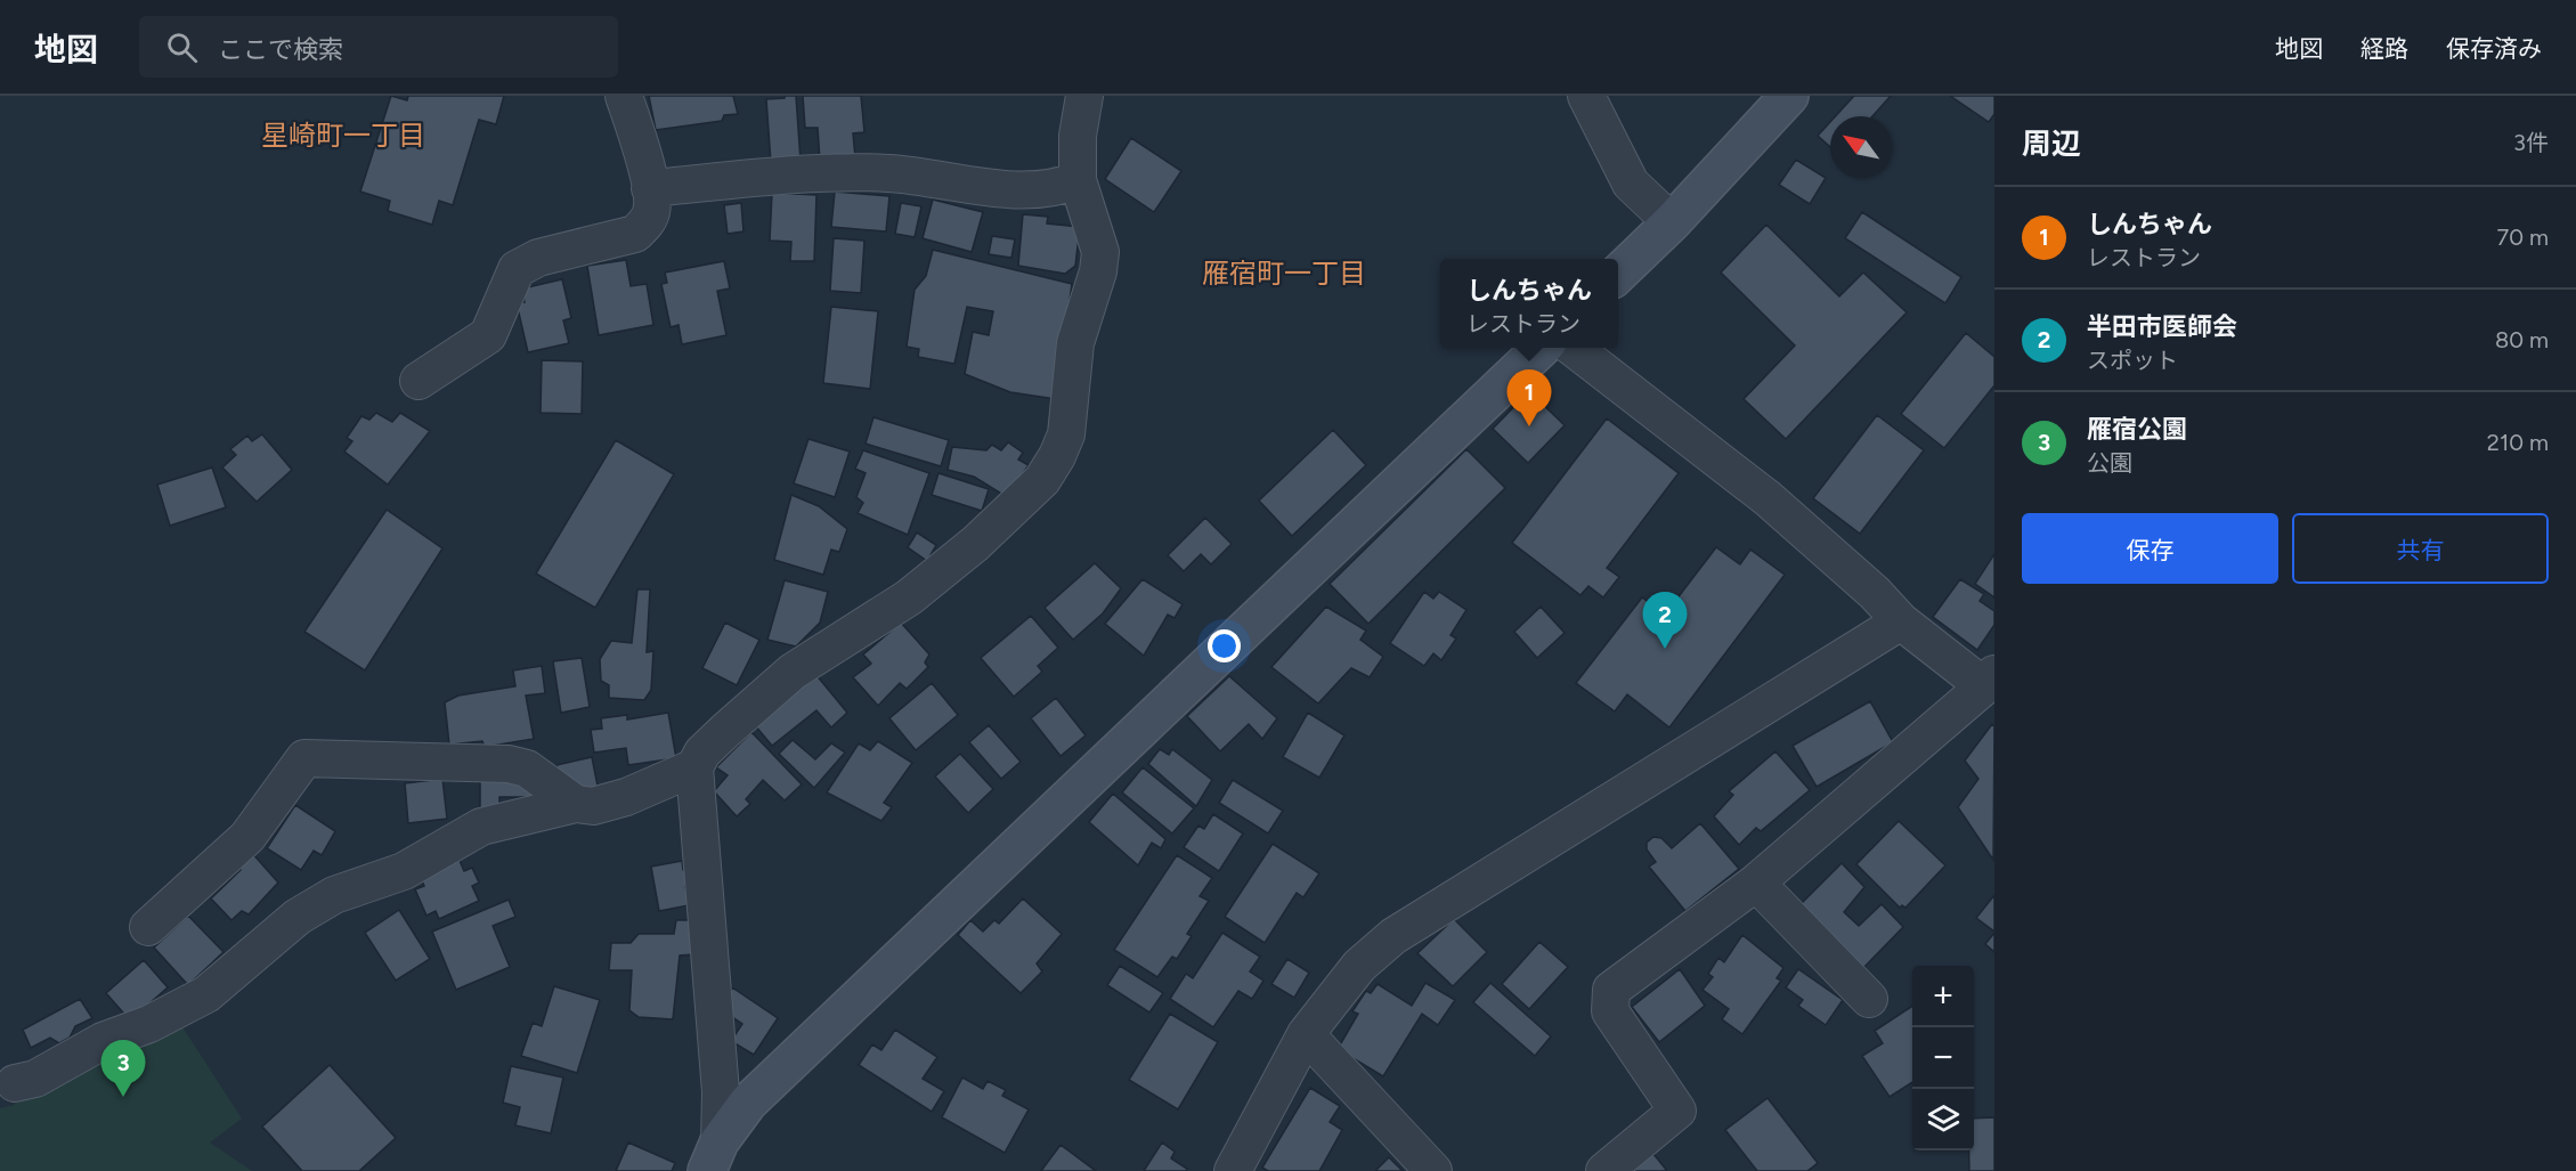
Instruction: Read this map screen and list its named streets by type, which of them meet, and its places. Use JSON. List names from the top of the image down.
{
  "districts": ["星崎町一丁目", "雁宿町一丁目"],
  "north": "top left",
  "page": {
    "header": "地図",
    "search": "ここで検索",
    "nav": ["地図", "経路", "保存済み"],
    "heading": ["周辺", "3件"],
    "list": [
      {
        "mark": "1",
        "name": "しんちゃん",
        "note": "レストラン",
        "value": "70 m"
      },
      {
        "mark": "2",
        "name": "半田市医師会",
        "note": "スポット",
        "value": "80 m"
      },
      {
        "mark": "3",
        "name": "雁宿公園",
        "note": "公園",
        "value": "210 m"
      }
    ],
    "popup": ["しんちゃん", "レストラン"],
    "pins": ["1", "2", "3"],
    "buttons": ["保存", "共有"],
    "map_buttons": ["+", "−"]
  }
}
